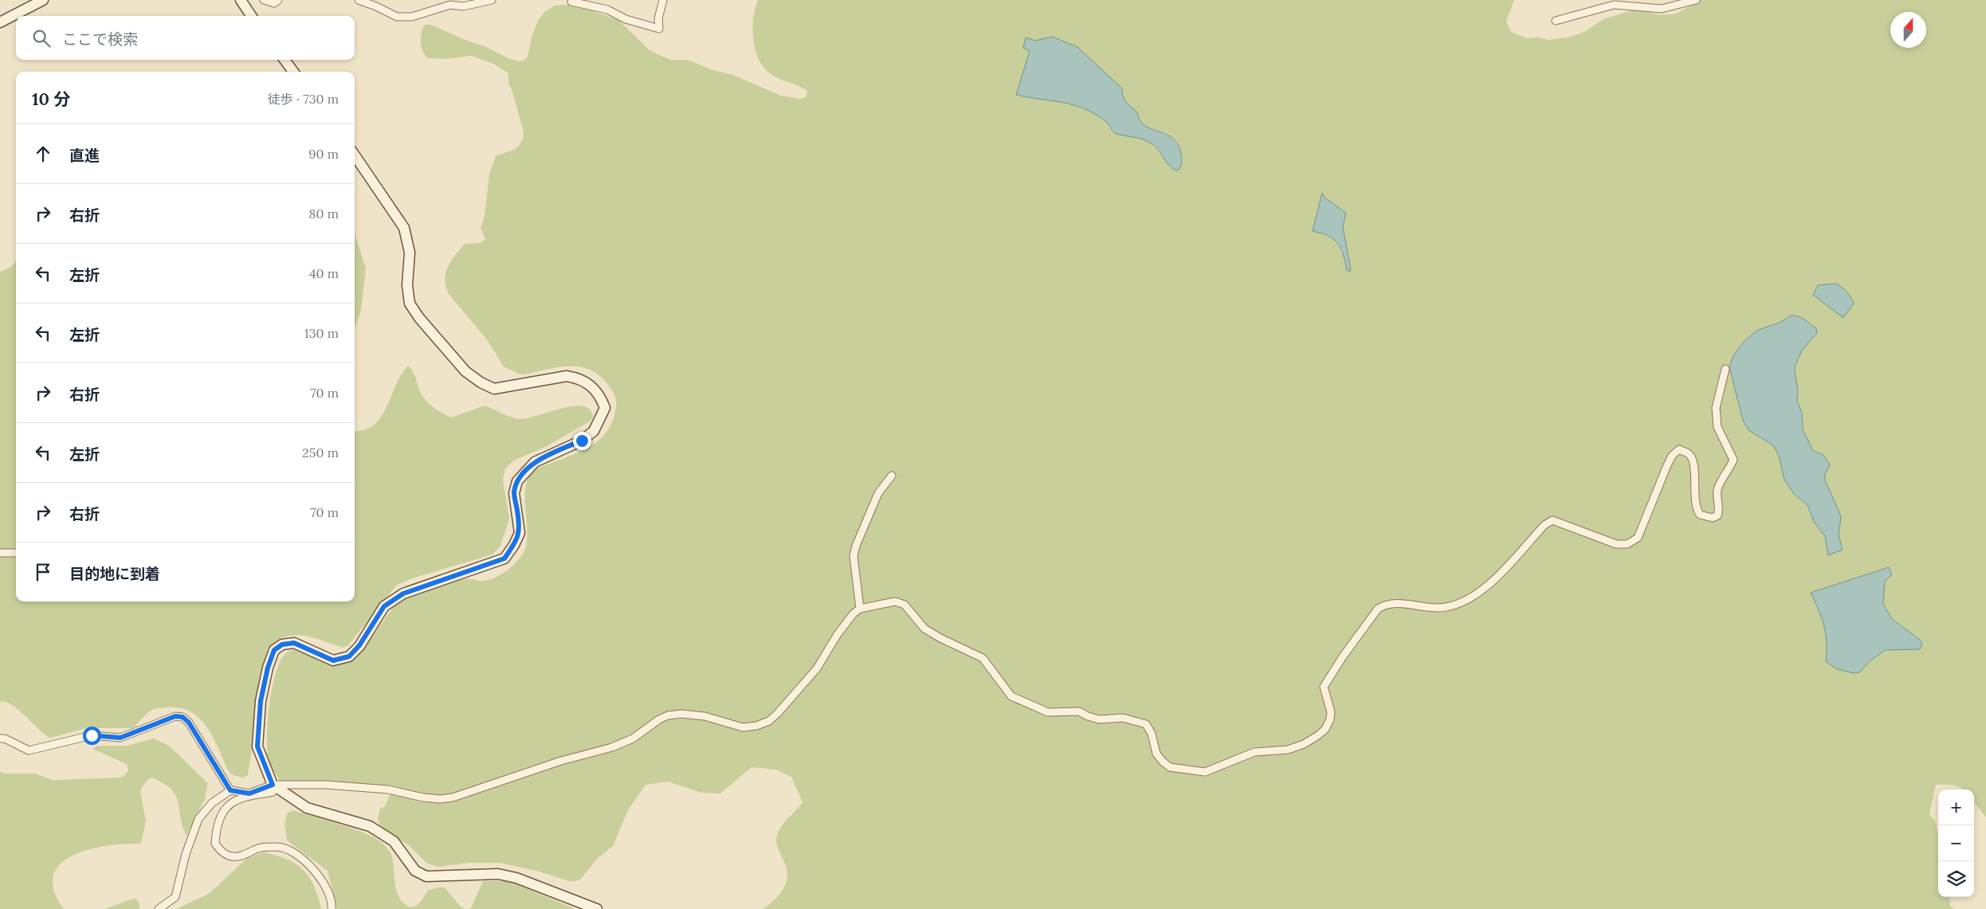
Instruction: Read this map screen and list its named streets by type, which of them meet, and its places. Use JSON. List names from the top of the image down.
{
  "north": "top",
  "page": {
    "search": "ここで検索",
    "heading": ["10 分", "徒歩 · 730 m"],
    "list": [
      ["直進", "90 m"],
      ["右折", "80 m"],
      ["左折", "40 m"],
      ["左折", "130 m"],
      ["右折", "70 m"],
      ["左折", "250 m"],
      ["右折", "70 m"],
      "目的地に到着"
    ],
    "map_buttons": ["+", "−"]
  }
}
